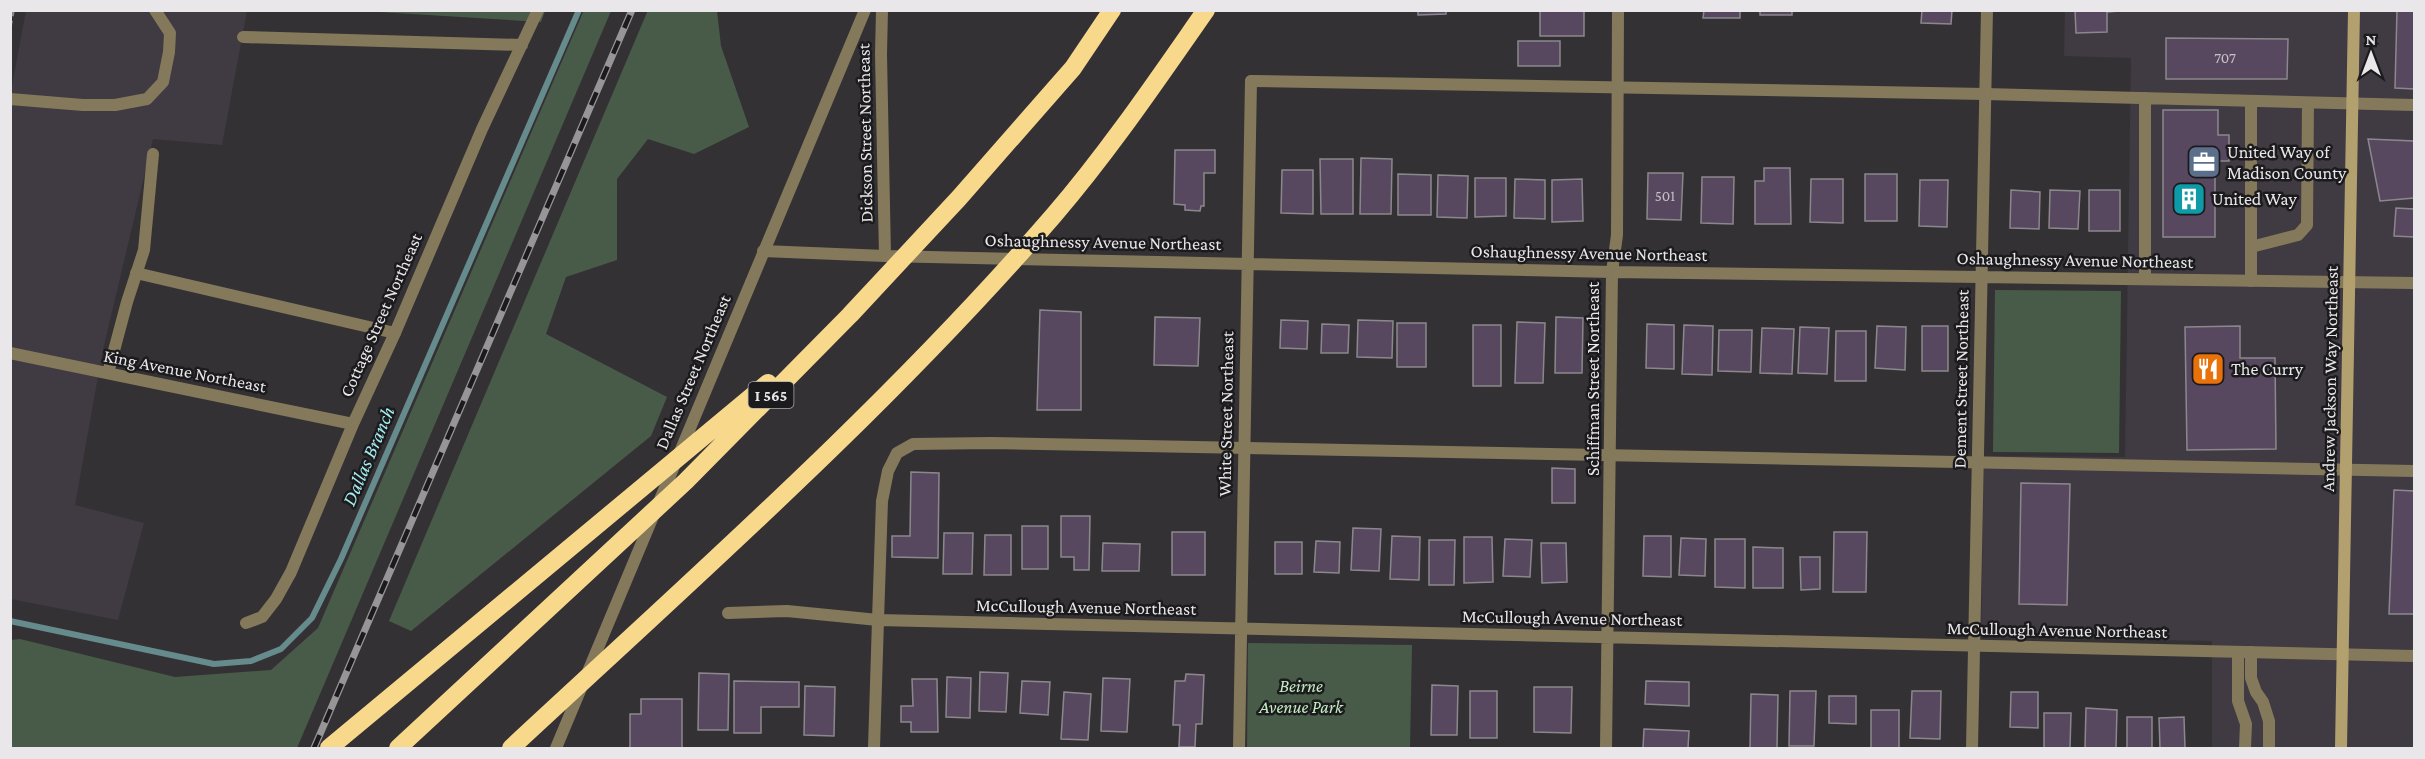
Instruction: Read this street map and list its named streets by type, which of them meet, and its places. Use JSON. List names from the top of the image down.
{
  "streets": {
    "highway": ["I 565"],
    "main road": ["Andrew Jackson Way Northeast"],
    "street": [
      "Dickson Street Northeast",
      "Oshaughnessy Avenue Northeast",
      "Cottage Street Northeast",
      "King Avenue Northeast",
      "Dallas Street Northeast",
      "Schiffman Street Northeast",
      "Dement Street Northeast",
      "White Street Northeast",
      "McCullough Avenue Northeast"
    ]
  },
  "crossings": [
    ["Dickson Street Northeast", "Oshaughnessy Avenue Northeast"],
    ["Oshaughnessy Avenue Northeast", "Dallas Street Northeast"],
    ["Oshaughnessy Avenue Northeast", "Schiffman Street Northeast"],
    ["Oshaughnessy Avenue Northeast", "Dement Street Northeast"],
    ["Oshaughnessy Avenue Northeast", "Andrew Jackson Way Northeast"],
    ["Oshaughnessy Avenue Northeast", "White Street Northeast"],
    ["Cottage Street Northeast", "King Avenue Northeast"],
    ["Schiffman Street Northeast", "White Street Northeast"],
    ["Schiffman Street Northeast", "McCullough Avenue Northeast"],
    ["Dement Street Northeast", "McCullough Avenue Northeast"],
    ["Andrew Jackson Way Northeast", "McCullough Avenue Northeast"],
    ["White Street Northeast", "McCullough Avenue Northeast"]
  ],
  "water": ["Dallas Branch"],
  "parks": ["Beirne Avenue Park"],
  "places": {
    "office": ["United Way of Madison County"],
    "building": ["United Way"],
    "restaurant": ["The Curry"]
  },
  "house_numbers": ["707", "501"],
  "north": "top"
}
